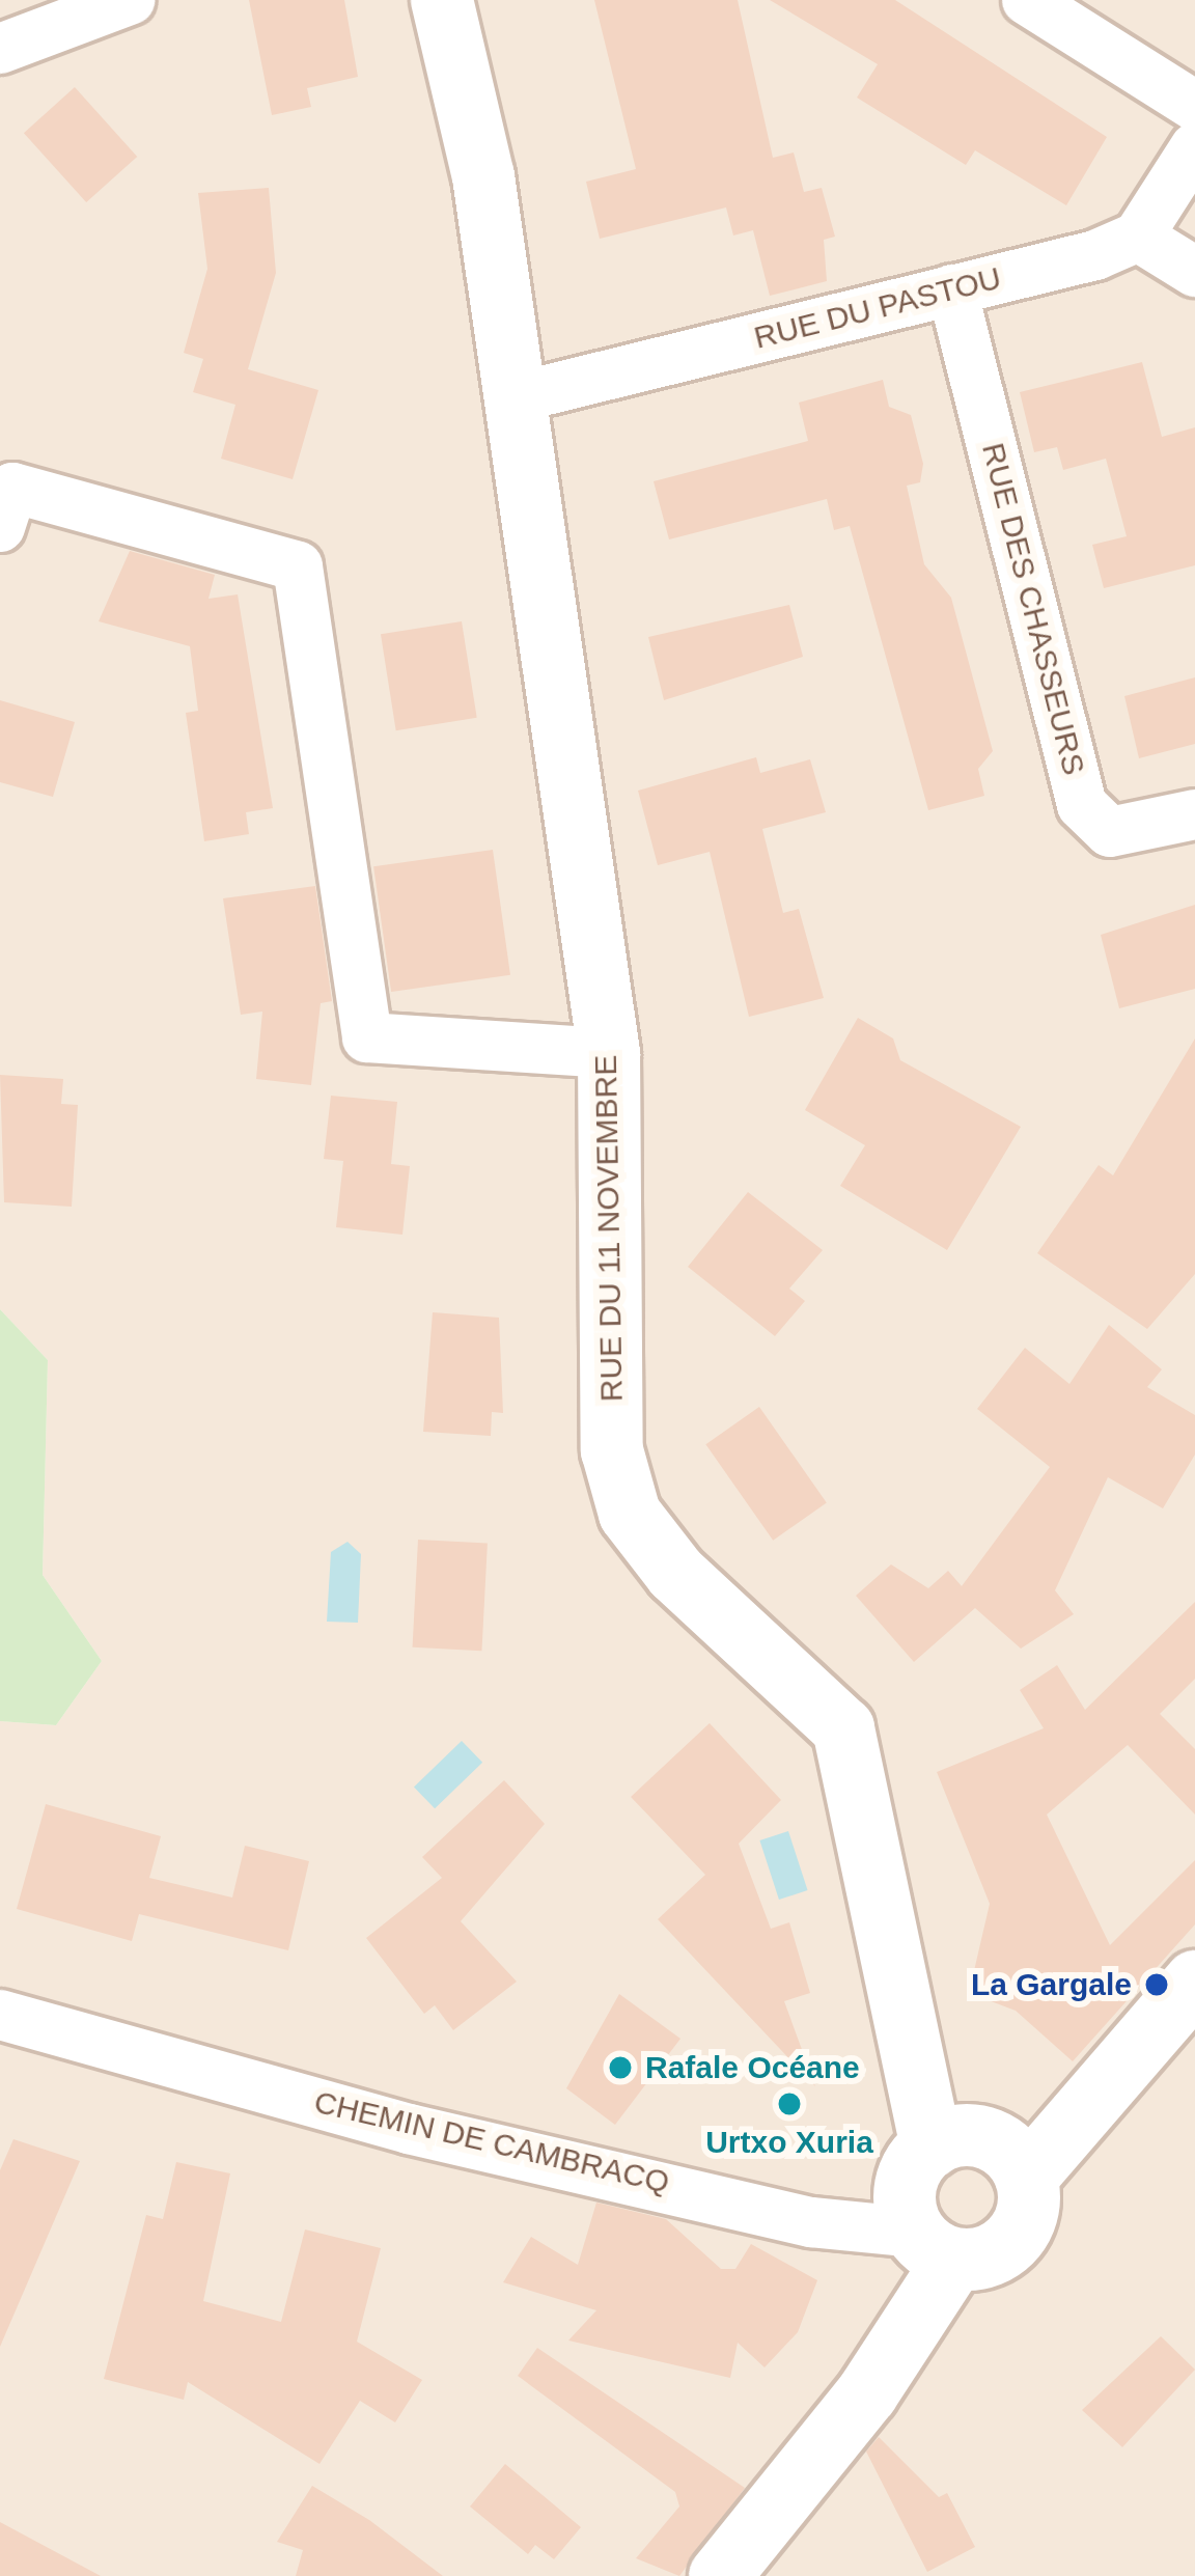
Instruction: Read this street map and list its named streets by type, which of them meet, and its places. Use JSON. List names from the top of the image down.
{
  "streets": {
    "street": [
      "RUE DU PASTOU",
      "RUE DES CHASSEURS",
      "RUE DU 11 NOVEMBRE",
      "CHEMIN DE CAMBRACQ"
    ]
  },
  "crossings": [
    ["RUE DU PASTOU", "RUE DES CHASSEURS"],
    ["RUE DU PASTOU", "RUE DU 11 NOVEMBRE"],
    ["RUE DU 11 NOVEMBRE", "CHEMIN DE CAMBRACQ"]
  ],
  "places": ["La Gargale", "Rafale Océane", "Urtxo Xuria"]
}
